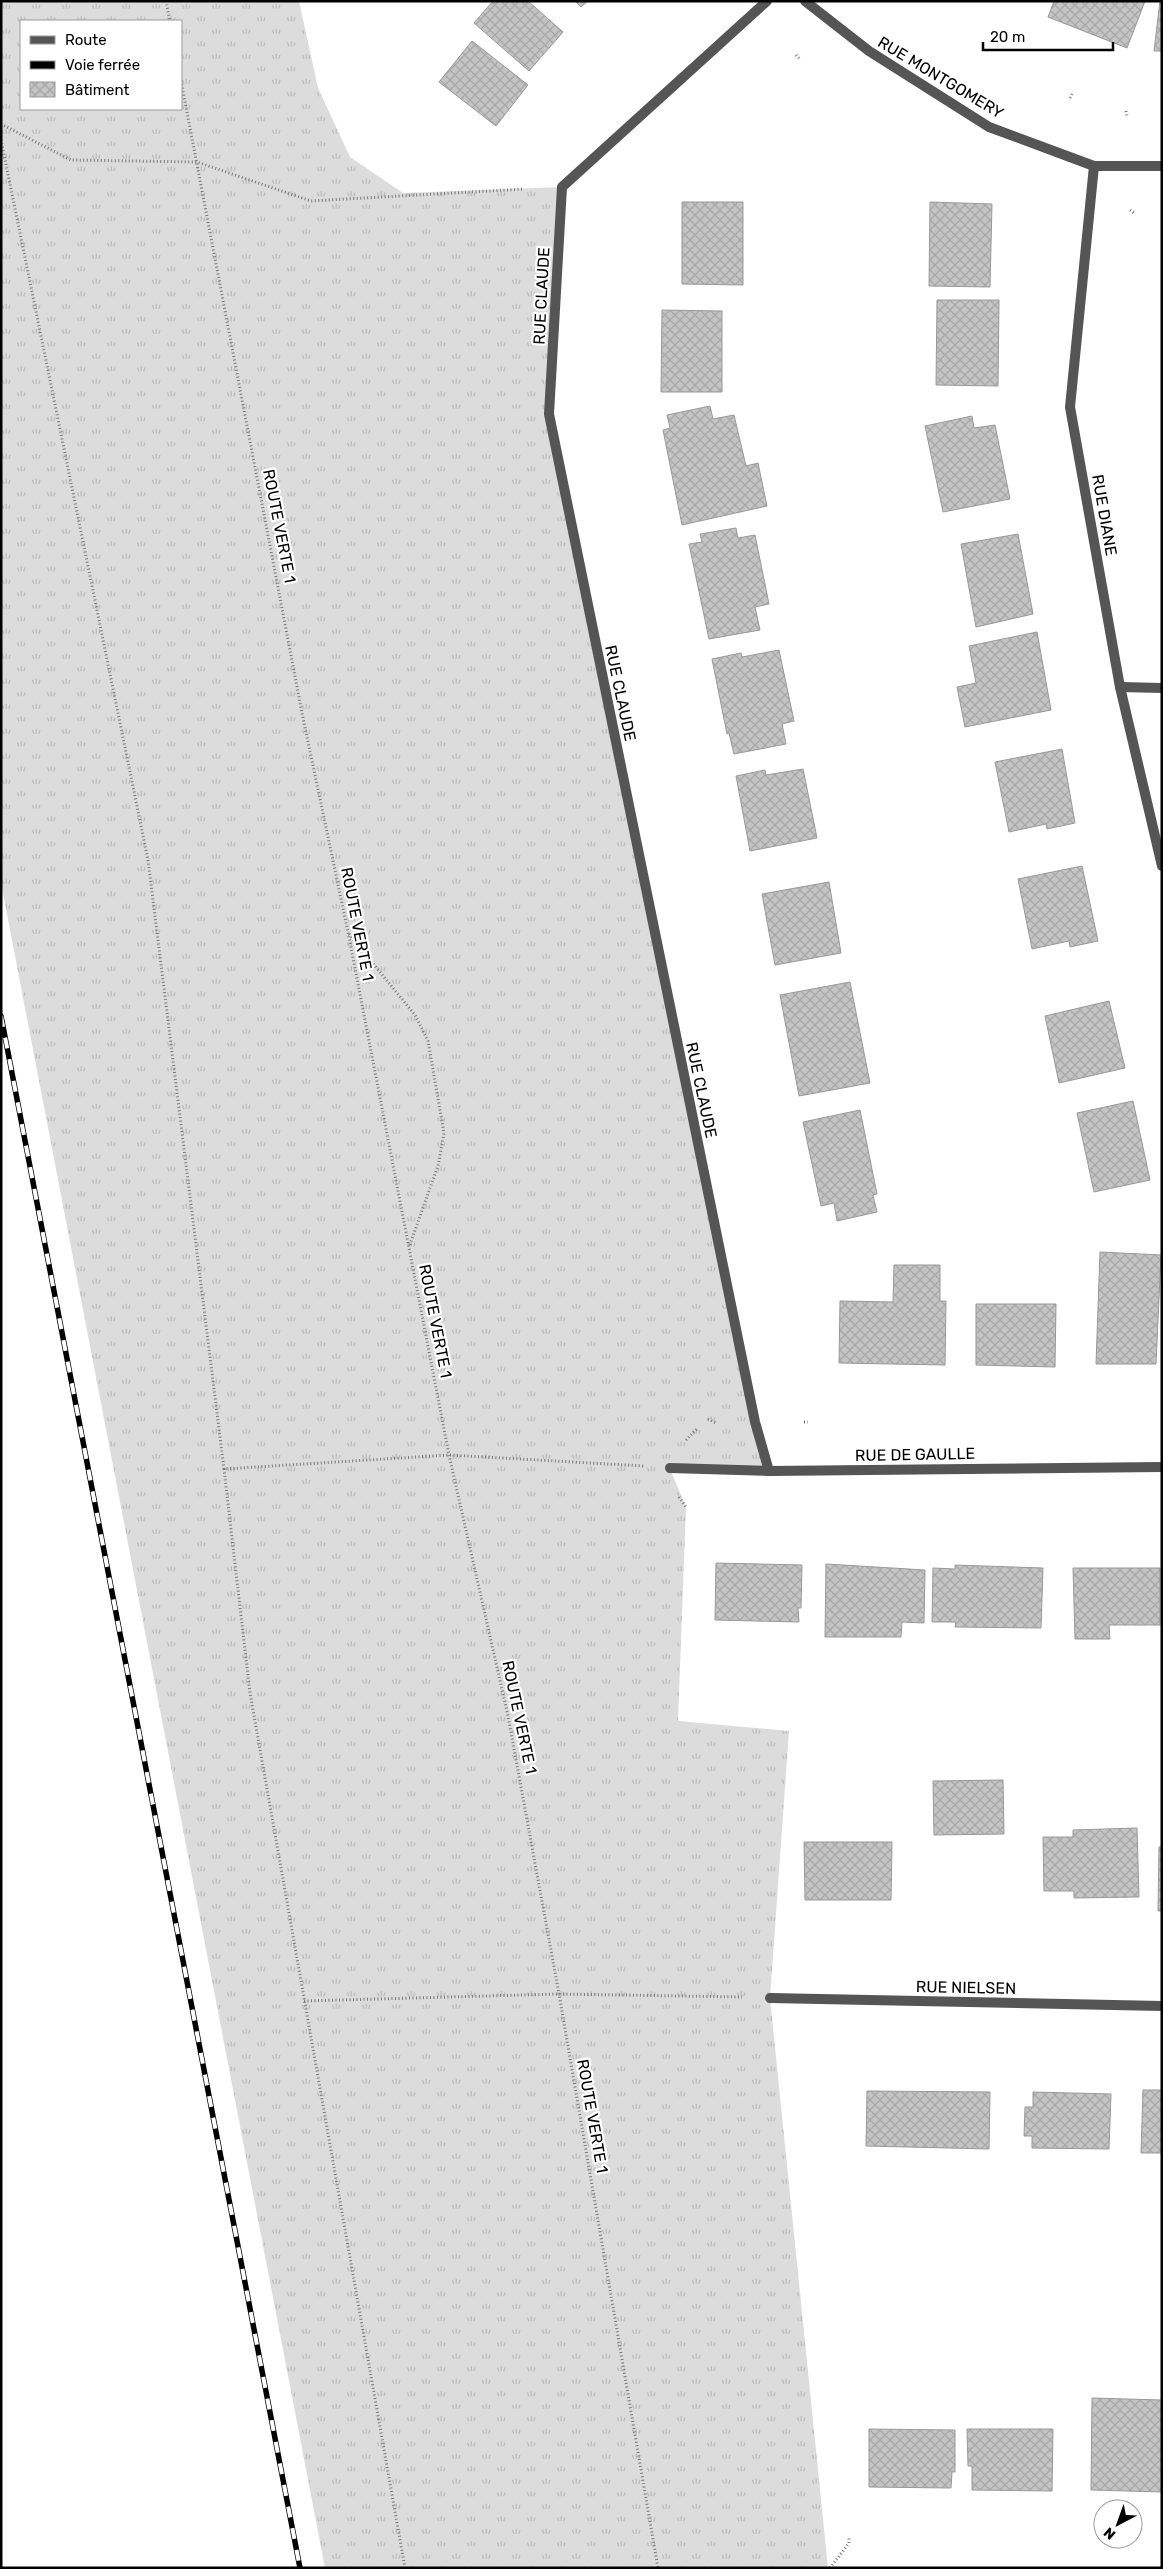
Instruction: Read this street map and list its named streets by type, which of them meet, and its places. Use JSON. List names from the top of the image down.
{
  "streets": {
    "street": [
      "RUE MONTGOMERY",
      "RUE CLAUDE",
      "RUE DIANE",
      "RUE DE GAULLE",
      "RUE NIELSEN"
    ],
    "path": ["ROUTE VERTE 1"]
  },
  "crossings": [
    ["RUE MONTGOMERY", "RUE DIANE"],
    ["RUE CLAUDE", "RUE DE GAULLE"]
  ],
  "legend": ["Route", "Voie ferrée", "Bâtiment"],
  "scale_bar": "20 m",
  "north": "bottom left"
}
